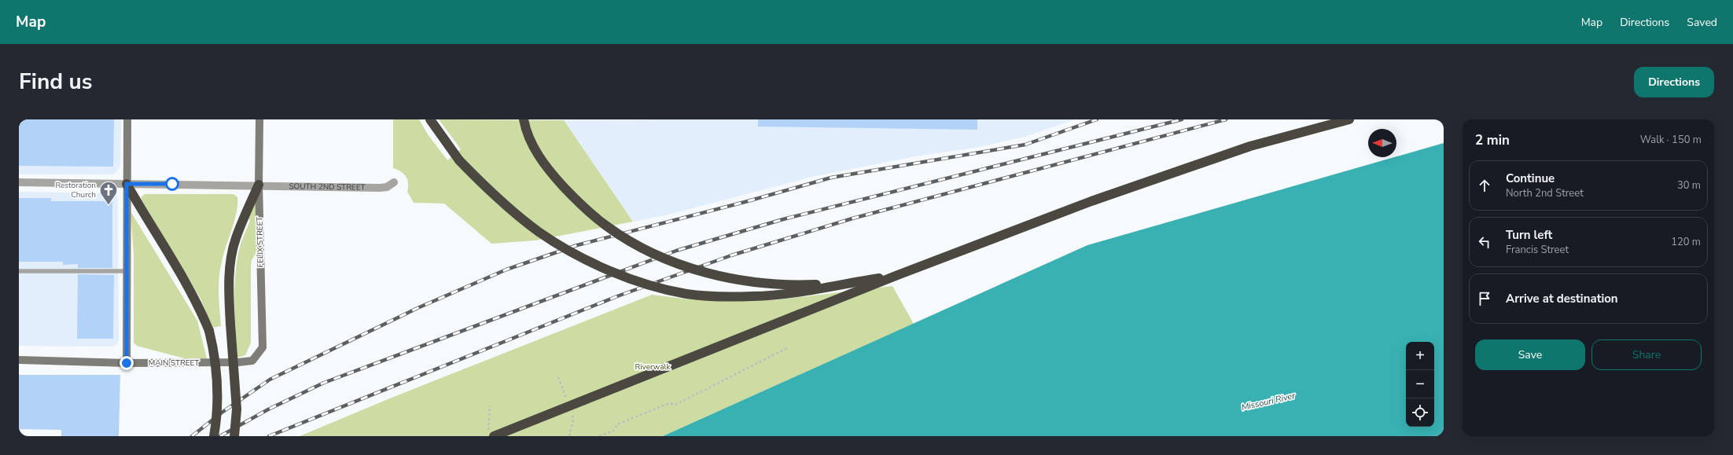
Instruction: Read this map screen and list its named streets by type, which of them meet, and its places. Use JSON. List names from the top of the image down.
{
  "streets": {
    "main road": ["FELIX STREET", "MAIN STREET"],
    "street": ["SOUTH 2ND STREET"]
  },
  "crossings": [
    ["SOUTH 2ND STREET", "FELIX STREET"],
    ["FELIX STREET", "MAIN STREET"]
  ],
  "water": ["Missouri River"],
  "parks": ["Riverwalk"],
  "places": {
    "church": ["Restoration Church"]
  },
  "north": "left",
  "page": {
    "header": "Map",
    "nav": ["Map", "Directions", "Saved"],
    "title": "Find us",
    "buttons": [
      "Directions",
      ["Save", "Share"]
    ],
    "heading": ["2 min", "Walk · 150 m"],
    "list": [
      ["Continue", "North 2nd Street", "30 m"],
      ["Turn left", "Francis Street", "120 m"],
      "Arrive at destination"
    ],
    "map_buttons": ["+", "−"]
  }
}
